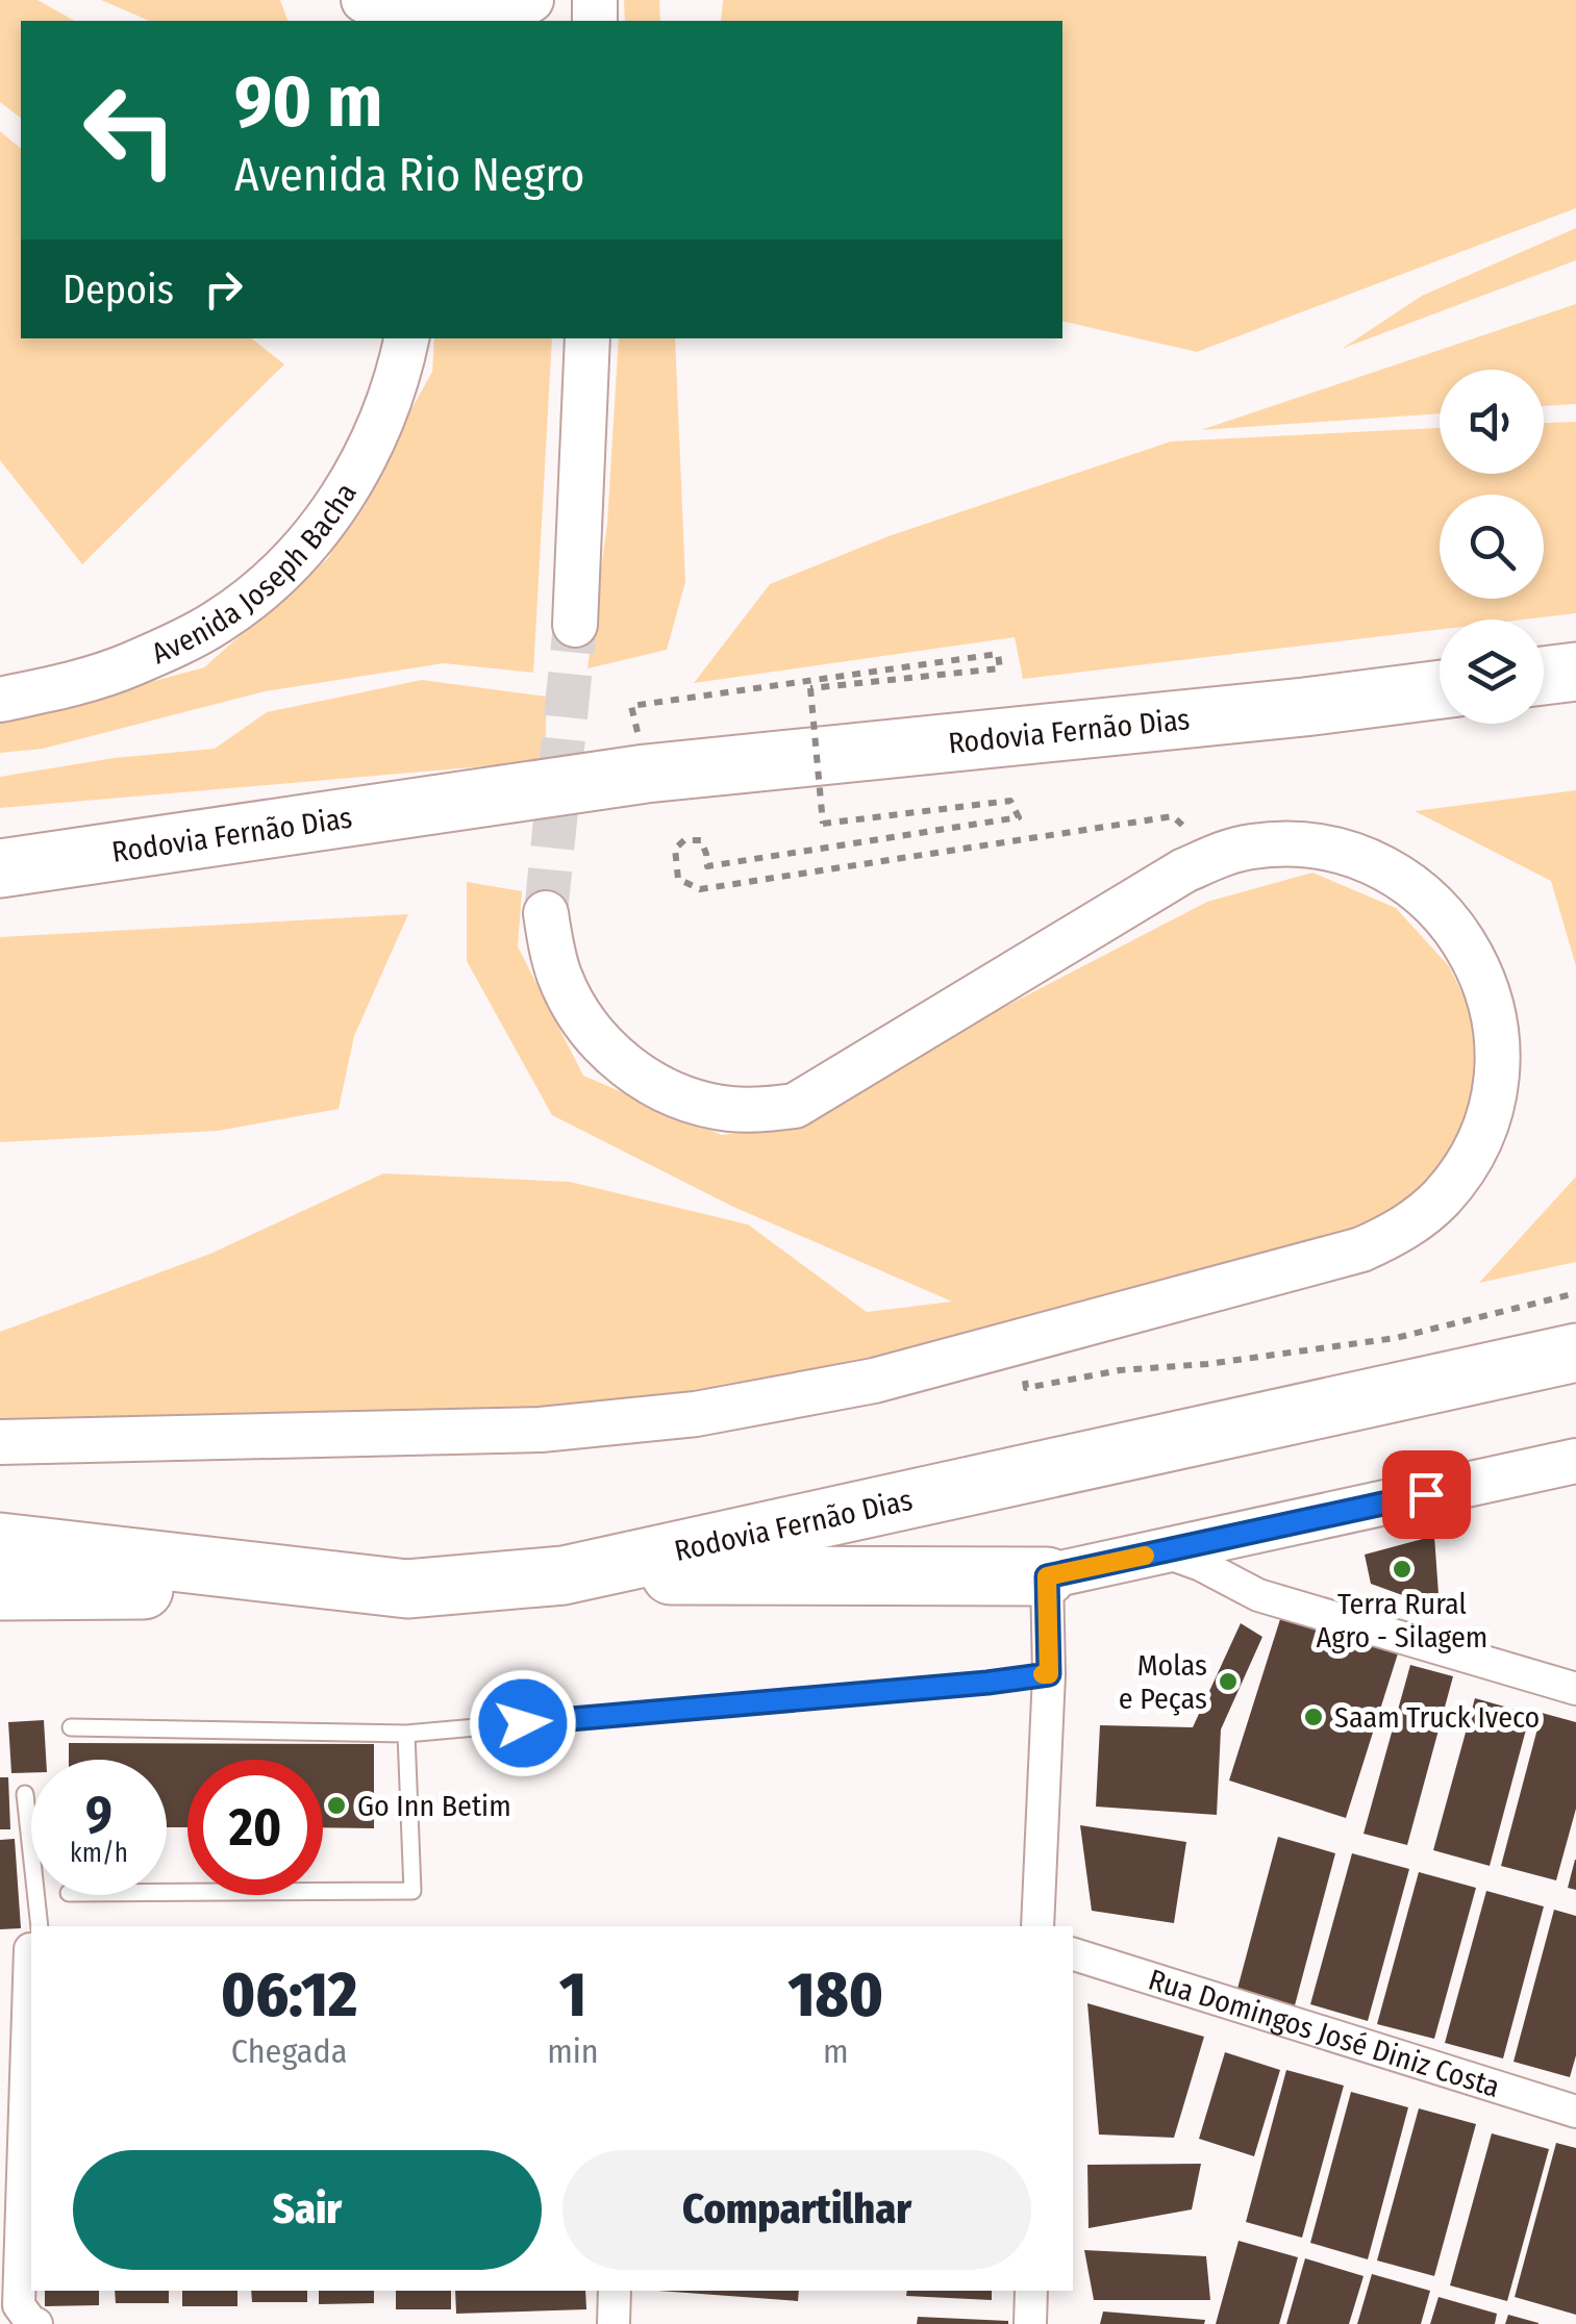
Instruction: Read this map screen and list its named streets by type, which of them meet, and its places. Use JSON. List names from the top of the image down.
{
  "streets": {
    "highway": ["Rodovia Fernão Dias"],
    "main road": ["Avenida Joseph Bacha"],
    "street": ["Rua Domingos José Diniz Costa"]
  },
  "places": [
    "Terra Rural Agro - Silagem",
    "Molas e Peças",
    "Saam Truck Iveco",
    "Go Inn Betim"
  ],
  "page": {
    "turn": ["90 m", "Avenida Rio Negro"],
    "then": "Depois",
    "speed": "9 km/h",
    "limit": "20",
    "eta": [
      "06:12",
      "Chegada",
      "1",
      "min",
      "180",
      "m"
    ],
    "buttons": ["Sair", "Compartilhar"]
  }
}
